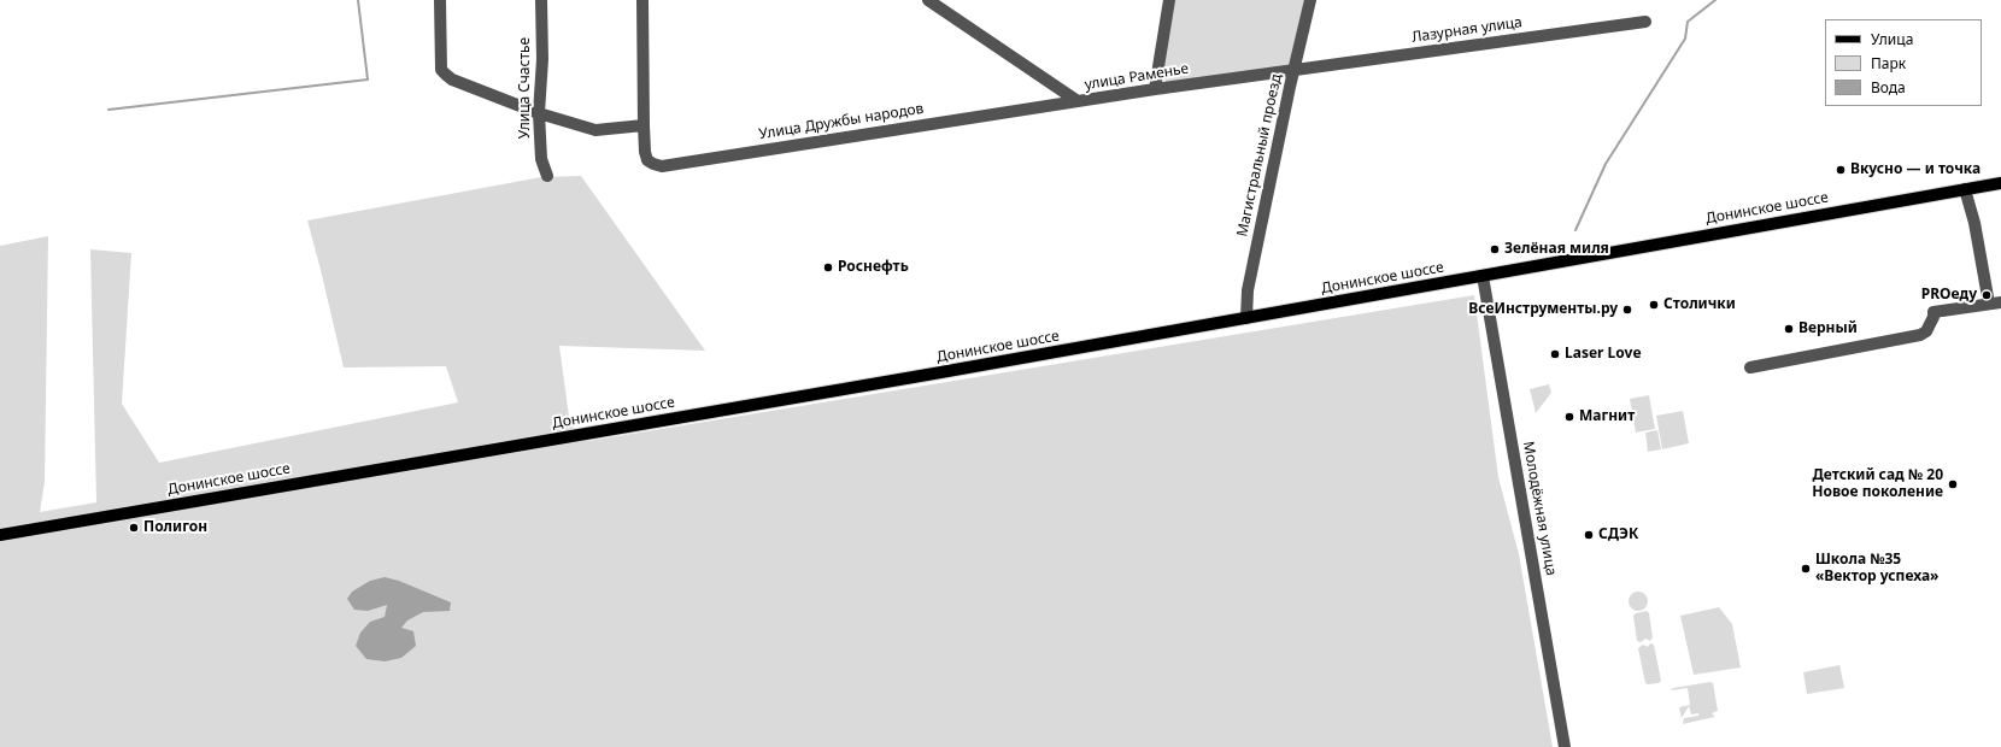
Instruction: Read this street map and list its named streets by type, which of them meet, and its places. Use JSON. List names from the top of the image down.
{
  "streets": {
    "main road": ["Донинское шоссе"],
    "street": [
      "Лазурная улица",
      "улица Раменье",
      "Улица Счастье",
      "Улица Дружбы народов",
      "Магистральный проезд",
      "Молодёжная улица"
    ]
  },
  "crossings": [
    ["Лазурная улица", "улица Раменье"],
    ["Лазурная улица", "Магистральный проезд"],
    ["улица Раменье", "Улица Дружбы народов"],
    ["улица Раменье", "Магистральный проезд"],
    ["Магистральный проезд", "Донинское шоссе"],
    ["Донинское шоссе", "Молодёжная улица"]
  ],
  "places": [
    "Вкусно — и точка",
    "Зелёная миля",
    "Роснефть",
    "PROеду",
    "Столички",
    "ВсеИнструменты.ру",
    "Верный",
    "Laser Love",
    "Магнит",
    "Детский сад № 20 Новое поколение",
    "Полигон",
    "СДЭК",
    "Школа №35 «Вектор успеха»"
  ],
  "legend": ["Улица", "Парк", "Вода"]
}
